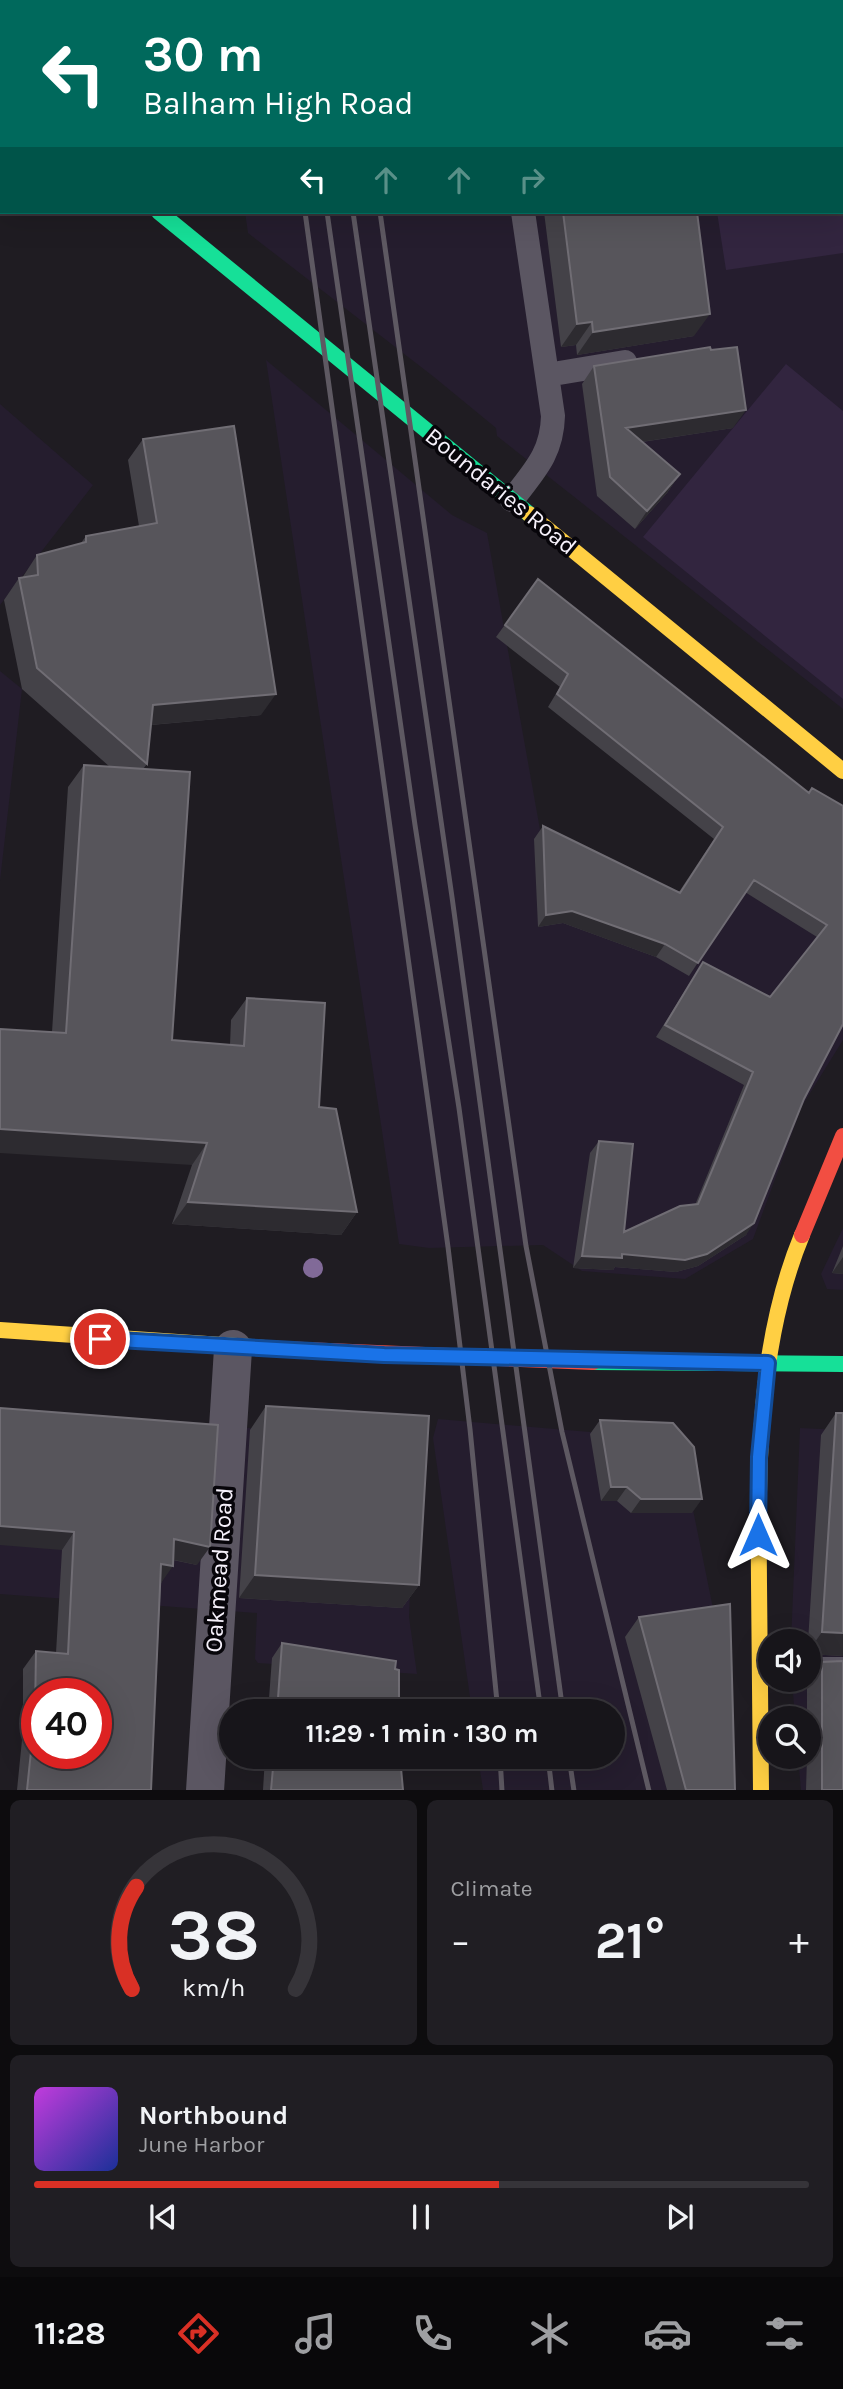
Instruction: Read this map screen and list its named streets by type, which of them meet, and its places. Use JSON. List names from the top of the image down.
{
  "streets": {
    "main road": ["Boundaries Road"],
    "street": ["Oakmead Road"]
  },
  "page": {
    "turn": ["30 m", "Balham High Road"],
    "limit": "40",
    "trip": "11:29 · 1 min · 130 m",
    "tile": "Climate",
    "heat": ["−", "21°", "+"],
    "song": ["Northbound", "June Harbor"],
    "tabs": "11:28",
    "gauge": ["38", "km/h"]
  }
}
